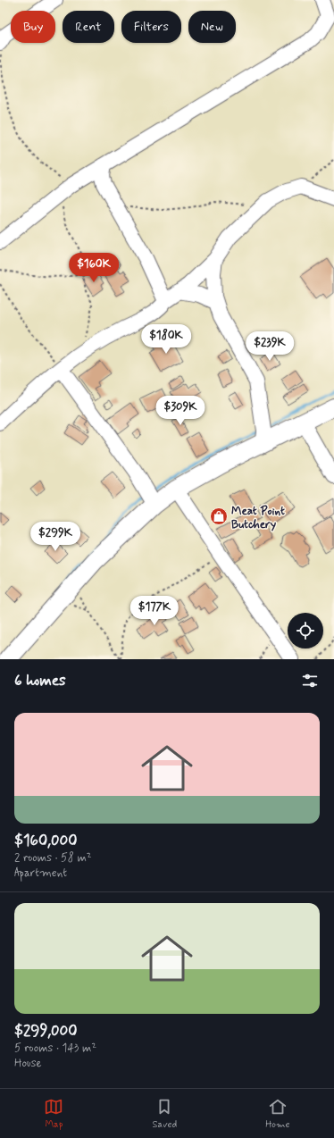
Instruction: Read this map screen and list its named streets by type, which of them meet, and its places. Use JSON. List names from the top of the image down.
{
  "places": {
    "shop": ["Meat Point Butchery"]
  },
  "page": {
    "chip": [
      "Buy",
      "Rent",
      "Filters",
      "New"
    ],
    "price": [
      "$160K",
      "$180K",
      "$239K",
      "$309K",
      "$299K",
      "$177K"
    ],
    "heading": "6 homes",
    "list": [
      {
        "name": "$160,000",
        "note": "2 rooms · 58 m² · Apartment"
      },
      {
        "name": "$299,000",
        "note": "5 rooms · 143 m² · House"
      }
    ],
    "tabs": ["Map", "Saved", "Home"]
  }
}
